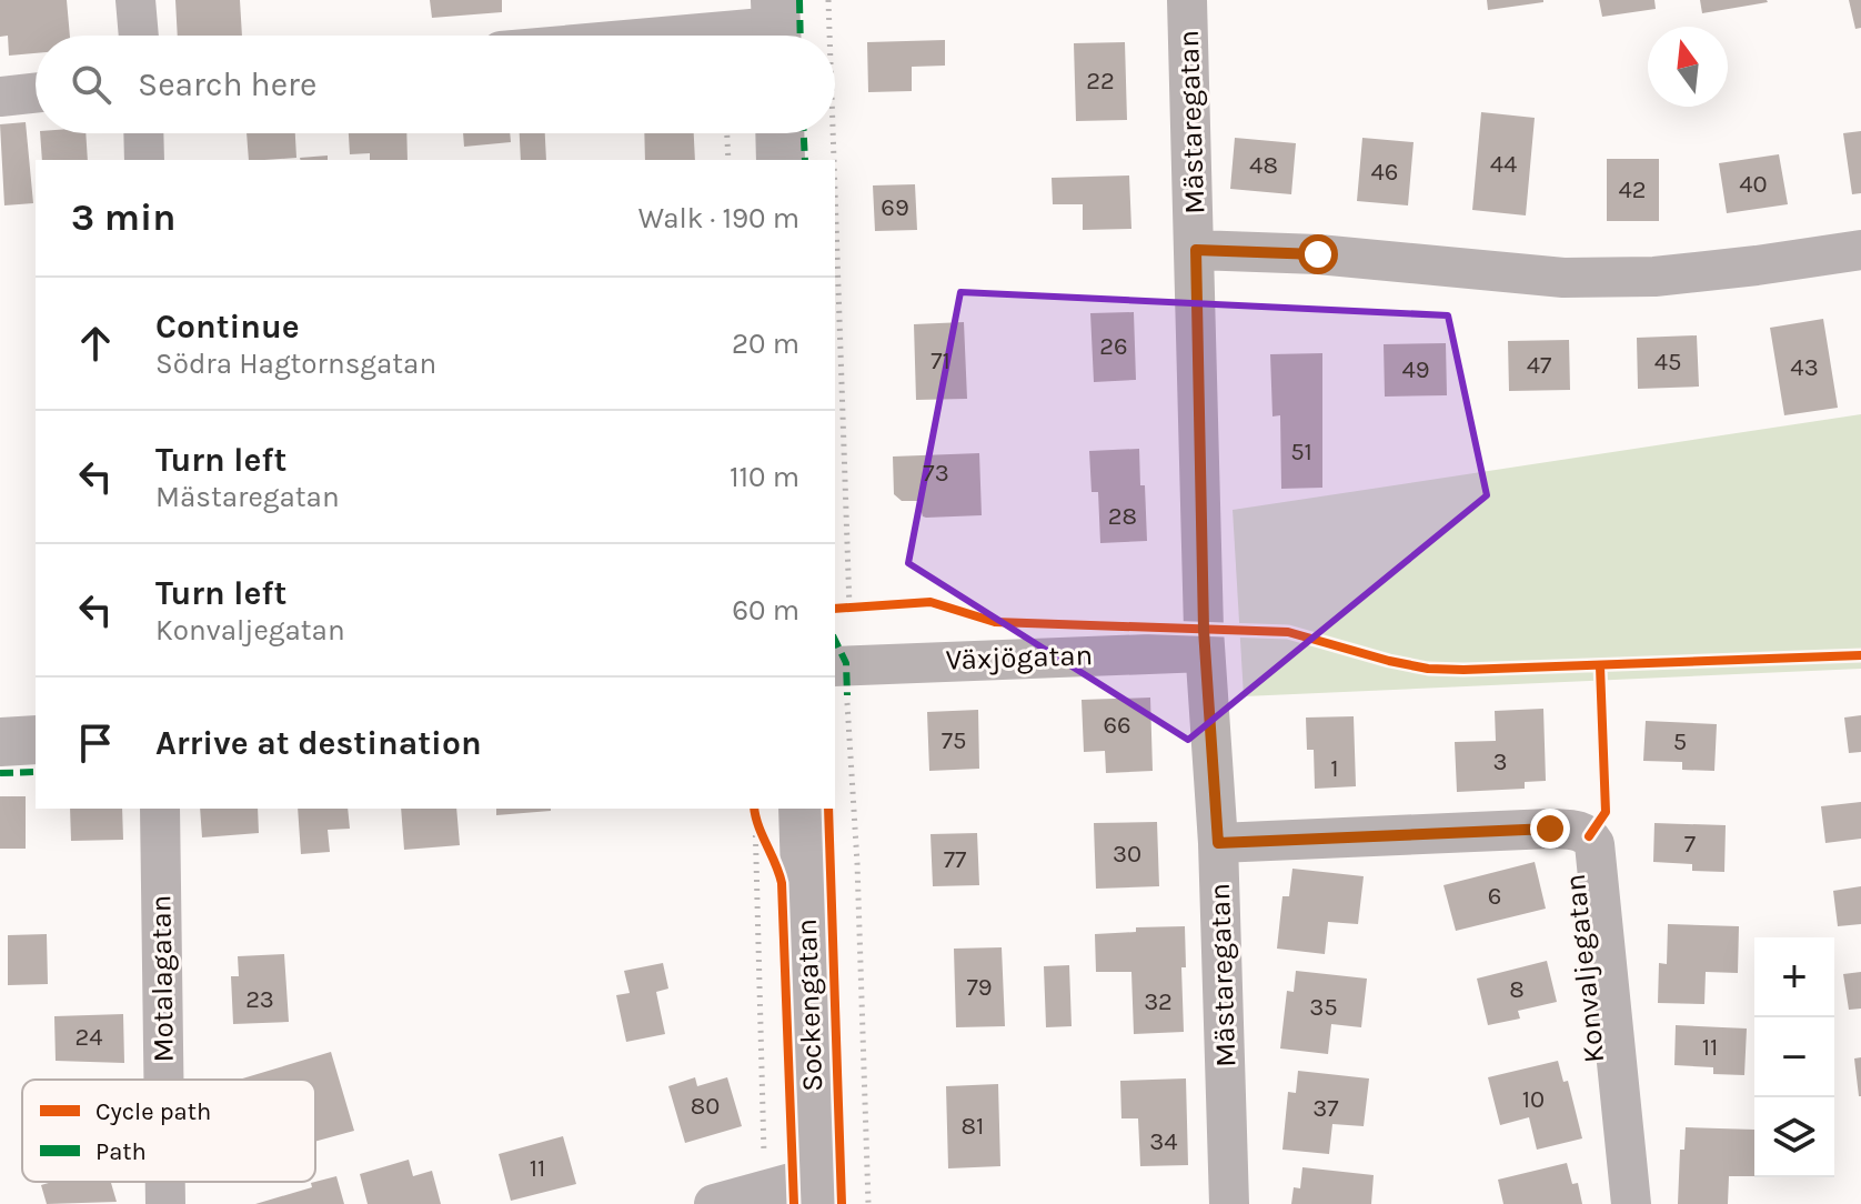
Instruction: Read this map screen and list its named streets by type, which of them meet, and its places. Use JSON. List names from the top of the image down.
{
  "streets": {
    "street": [
      "Mästaregatan",
      "Växjögatan",
      "Konvaljegatan",
      "Motalagatan",
      "Sockengatan"
    ]
  },
  "crossings": [
    ["Mästaregatan", "Växjögatan"],
    ["Mästaregatan", "Konvaljegatan"]
  ],
  "house_numbers": [
    "22",
    "44",
    "48",
    "46",
    "40",
    "42",
    "69",
    "26",
    "71",
    "45",
    "47",
    "43",
    "49",
    "51",
    "73",
    "28",
    "66",
    "75",
    "5",
    "3",
    "1",
    "7",
    "30",
    "77",
    "6",
    "79",
    "8",
    "23",
    "32",
    "35",
    "24",
    "11",
    "10",
    "80",
    "37",
    "81",
    "34",
    "11"
  ],
  "legend": ["Cycle path", "Path"],
  "north": "top",
  "page": {
    "search": "Search here",
    "heading": ["3 min", "Walk · 190 m"],
    "list": [
      ["Continue", "Södra Hagtornsgatan", "20 m"],
      ["Turn left", "Mästaregatan", "110 m"],
      ["Turn left", "Konvaljegatan", "60 m"],
      "Arrive at destination"
    ],
    "map_buttons": ["+", "−"]
  }
}
